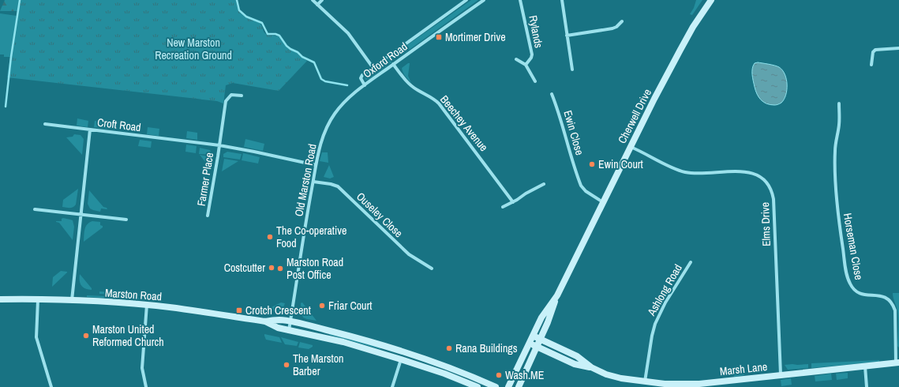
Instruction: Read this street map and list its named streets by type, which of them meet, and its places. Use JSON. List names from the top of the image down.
{
  "streets": {
    "main road": ["Cherwell Drive", "Marston Road", "Marsh Lane"],
    "street": [
      "Rylands",
      "Oxford Road",
      "Beechey Avenue",
      "Croft Road",
      "Ewin Close",
      "Farmer Place",
      "Old Marston Road",
      "Ouseley Close",
      "Elms Drive",
      "Horseman Close",
      "Ashlong Road"
    ]
  },
  "crossings": [
    ["Oxford Road", "Beechey Avenue"],
    ["Oxford Road", "Old Marston Road"],
    ["Cherwell Drive", "Ewin Close"],
    ["Cherwell Drive", "Elms Drive"],
    ["Cherwell Drive", "Marsh Lane"],
    ["Croft Road", "Farmer Place"],
    ["Croft Road", "Old Marston Road"],
    ["Croft Road", "Marston Road"],
    ["Old Marston Road", "Ouseley Close"],
    ["Old Marston Road", "Marston Road"],
    ["Elms Drive", "Marsh Lane"],
    ["Horseman Close", "Marsh Lane"],
    ["Ashlong Road", "Marsh Lane"]
  ],
  "parks": ["New Marston Recreation Ground"],
  "places": {
    "transit": ["Mortimer Drive", "Crotch Crescent"],
    "other": [
      "Ewin Court",
      "The Co-operative Food",
      "Costcutter",
      "Marston Road Post Office",
      "Friar Court",
      "Marston United Reformed Church",
      "Rana Buildings",
      "The Marston Barber",
      "Wash.ME"
    ]
  }
}
